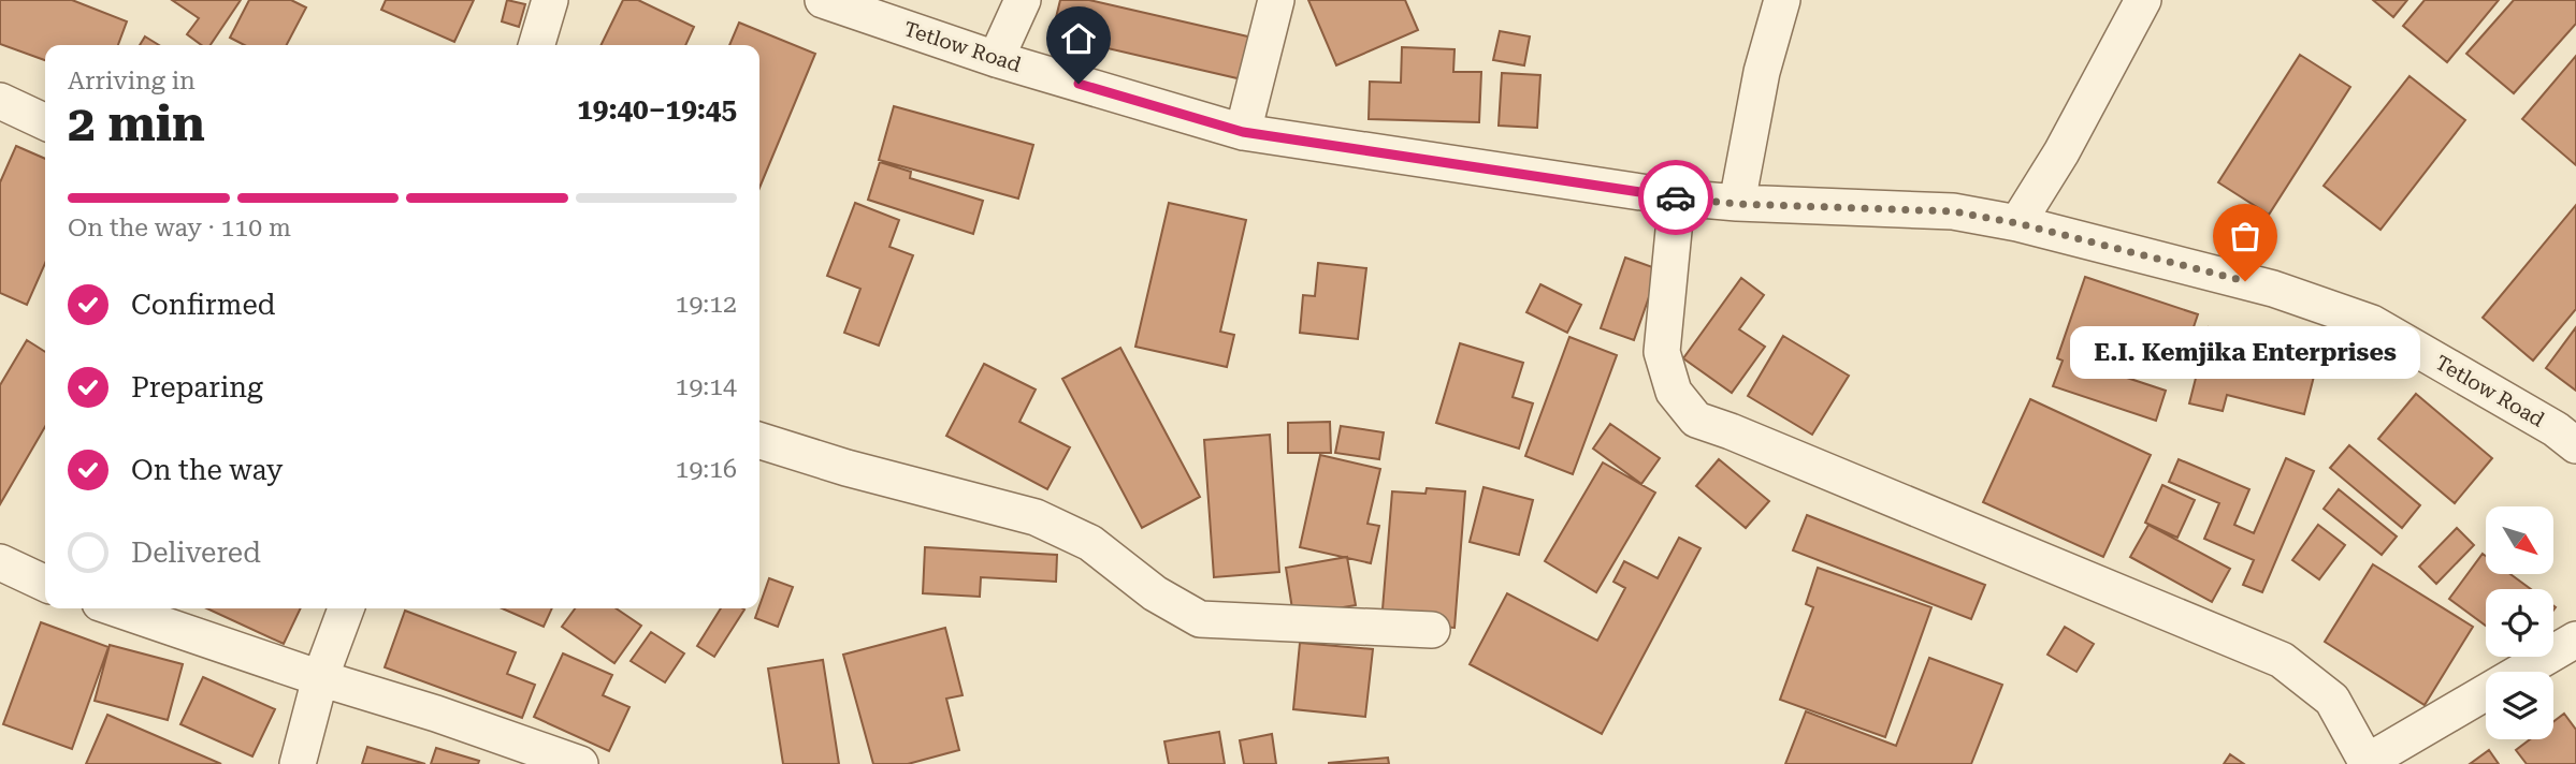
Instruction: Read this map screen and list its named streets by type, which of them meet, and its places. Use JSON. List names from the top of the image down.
{
  "streets": {
    "street": ["Tetlow Road"]
  },
  "places": ["E.I. Kemjika Enterprises"],
  "north": "bottom right",
  "page": {
    "heading": ["2 min", "Arriving in", "19:40–19:45"],
    "bar": "On the way · 110 m",
    "list": [
      ["Confirmed", "19:12"],
      ["Preparing", "19:14"],
      ["On the way", "19:16"],
      "Delivered"
    ],
    "bubble": "E.I. Kemjika Enterprises"
  }
}
